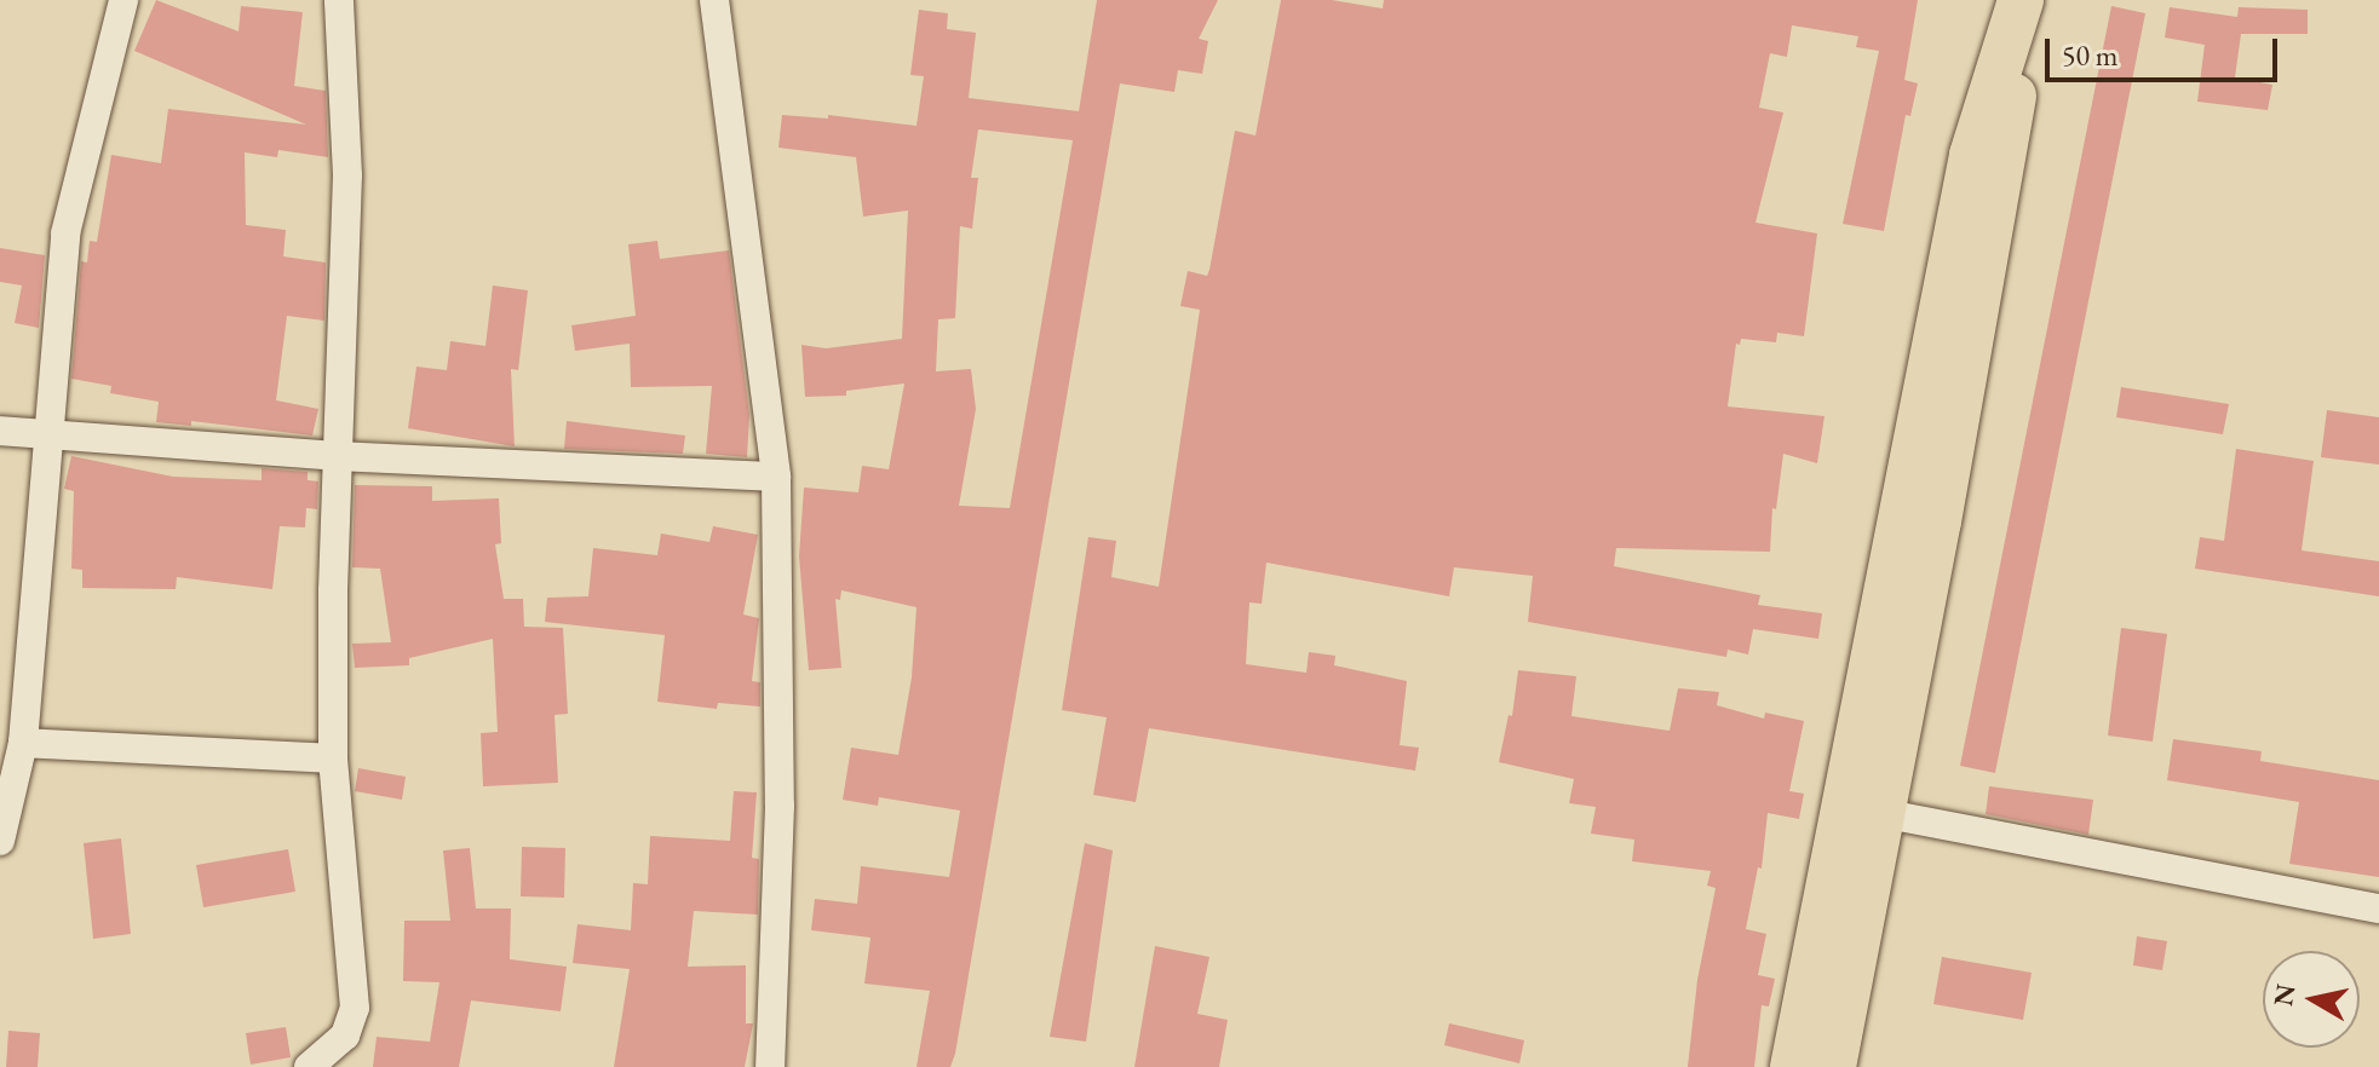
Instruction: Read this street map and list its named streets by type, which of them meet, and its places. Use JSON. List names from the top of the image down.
{
  "scale_bar": "50 m",
  "north": "left"
}
